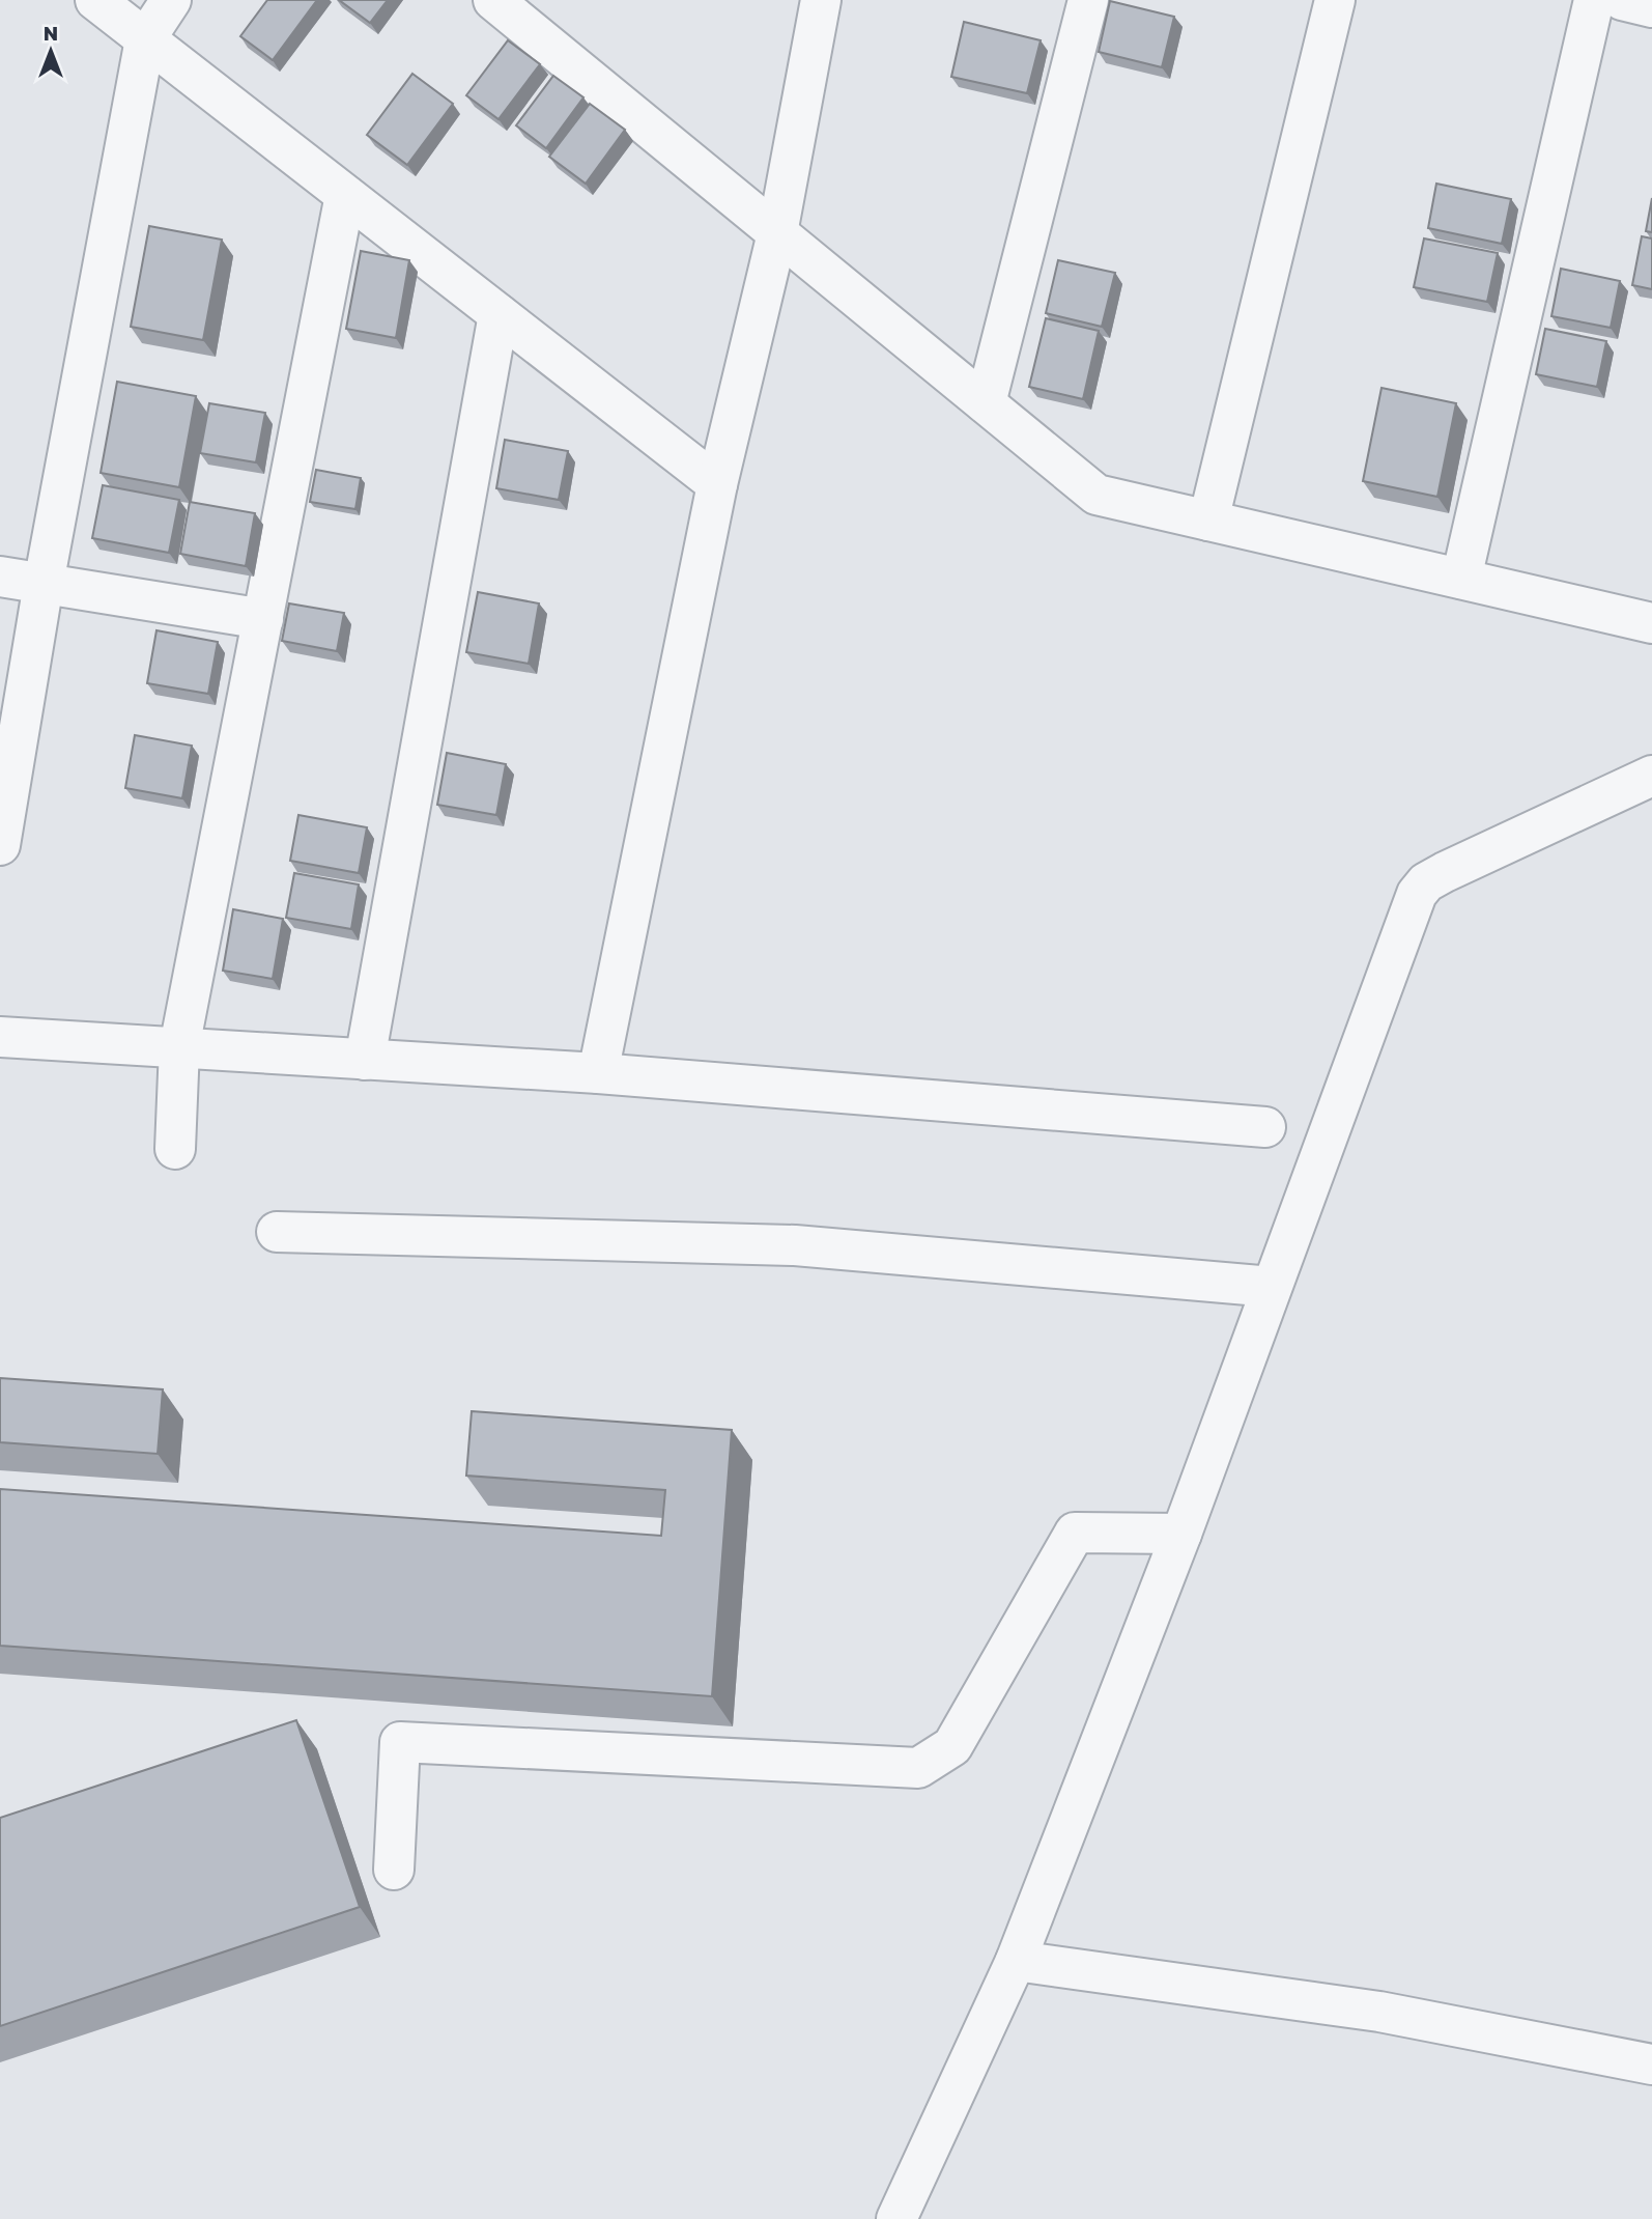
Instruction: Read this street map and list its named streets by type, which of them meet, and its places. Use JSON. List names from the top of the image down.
{
  "north": "top"
}
